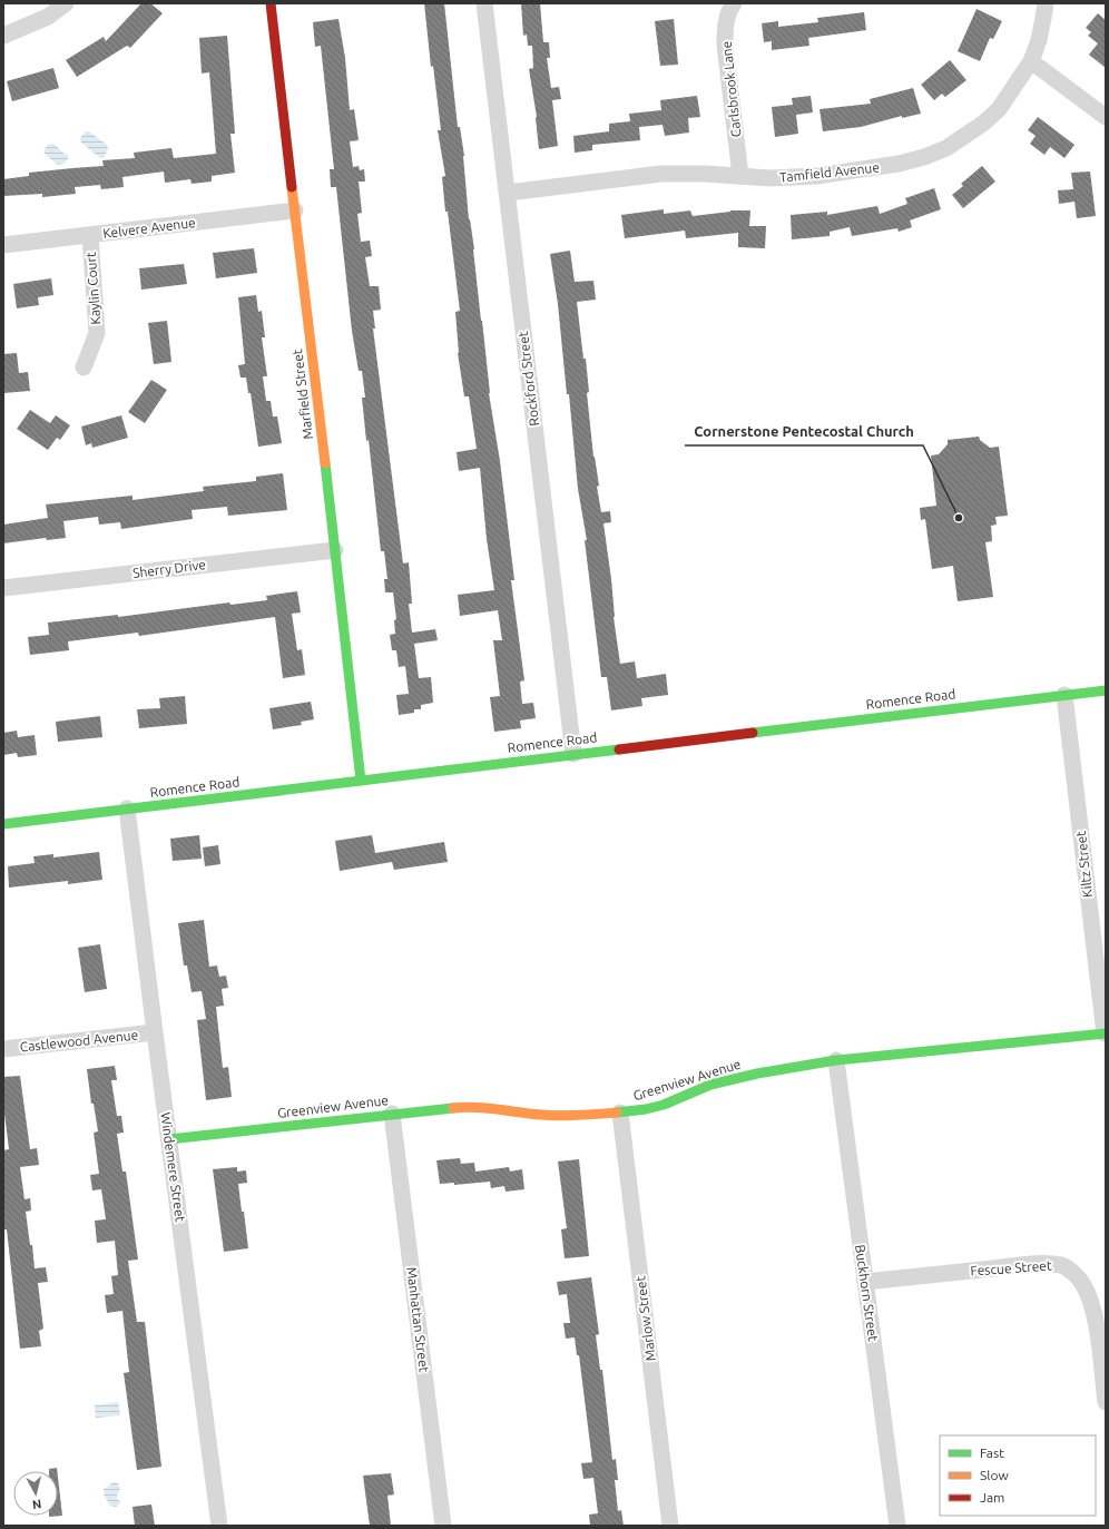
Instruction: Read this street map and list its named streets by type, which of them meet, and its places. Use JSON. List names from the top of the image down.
{
  "streets": {
    "street": [
      "Carlsbrook Lane",
      "Tamfield Avenue",
      "Kelvere Avenue",
      "Kaylin Court",
      "Rockford Street",
      "Marfield Street",
      "Sherry Drive",
      "Romence Road",
      "Kiltz Street",
      "Castlewood Avenue",
      "Greenview Avenue",
      "Windemere Street",
      "Fescue Street",
      "Buckhorn Street",
      "Marlow Street",
      "Manhattan Street"
    ]
  },
  "crossings": [
    ["Carlsbrook Lane", "Tamfield Avenue"],
    ["Tamfield Avenue", "Rockford Street"],
    ["Kelvere Avenue", "Kaylin Court"],
    ["Kelvere Avenue", "Marfield Street"],
    ["Rockford Street", "Romence Road"],
    ["Marfield Street", "Sherry Drive"],
    ["Marfield Street", "Romence Road"],
    ["Romence Road", "Kiltz Street"],
    ["Romence Road", "Windemere Street"],
    ["Kiltz Street", "Greenview Avenue"],
    ["Castlewood Avenue", "Windemere Street"],
    ["Greenview Avenue", "Windemere Street"],
    ["Greenview Avenue", "Buckhorn Street"],
    ["Greenview Avenue", "Marlow Street"],
    ["Greenview Avenue", "Manhattan Street"],
    ["Fescue Street", "Buckhorn Street"]
  ],
  "places": ["Cornerstone Pentecostal Church"],
  "legend": ["Fast", "Slow", "Jam"],
  "north": "bottom"
}
